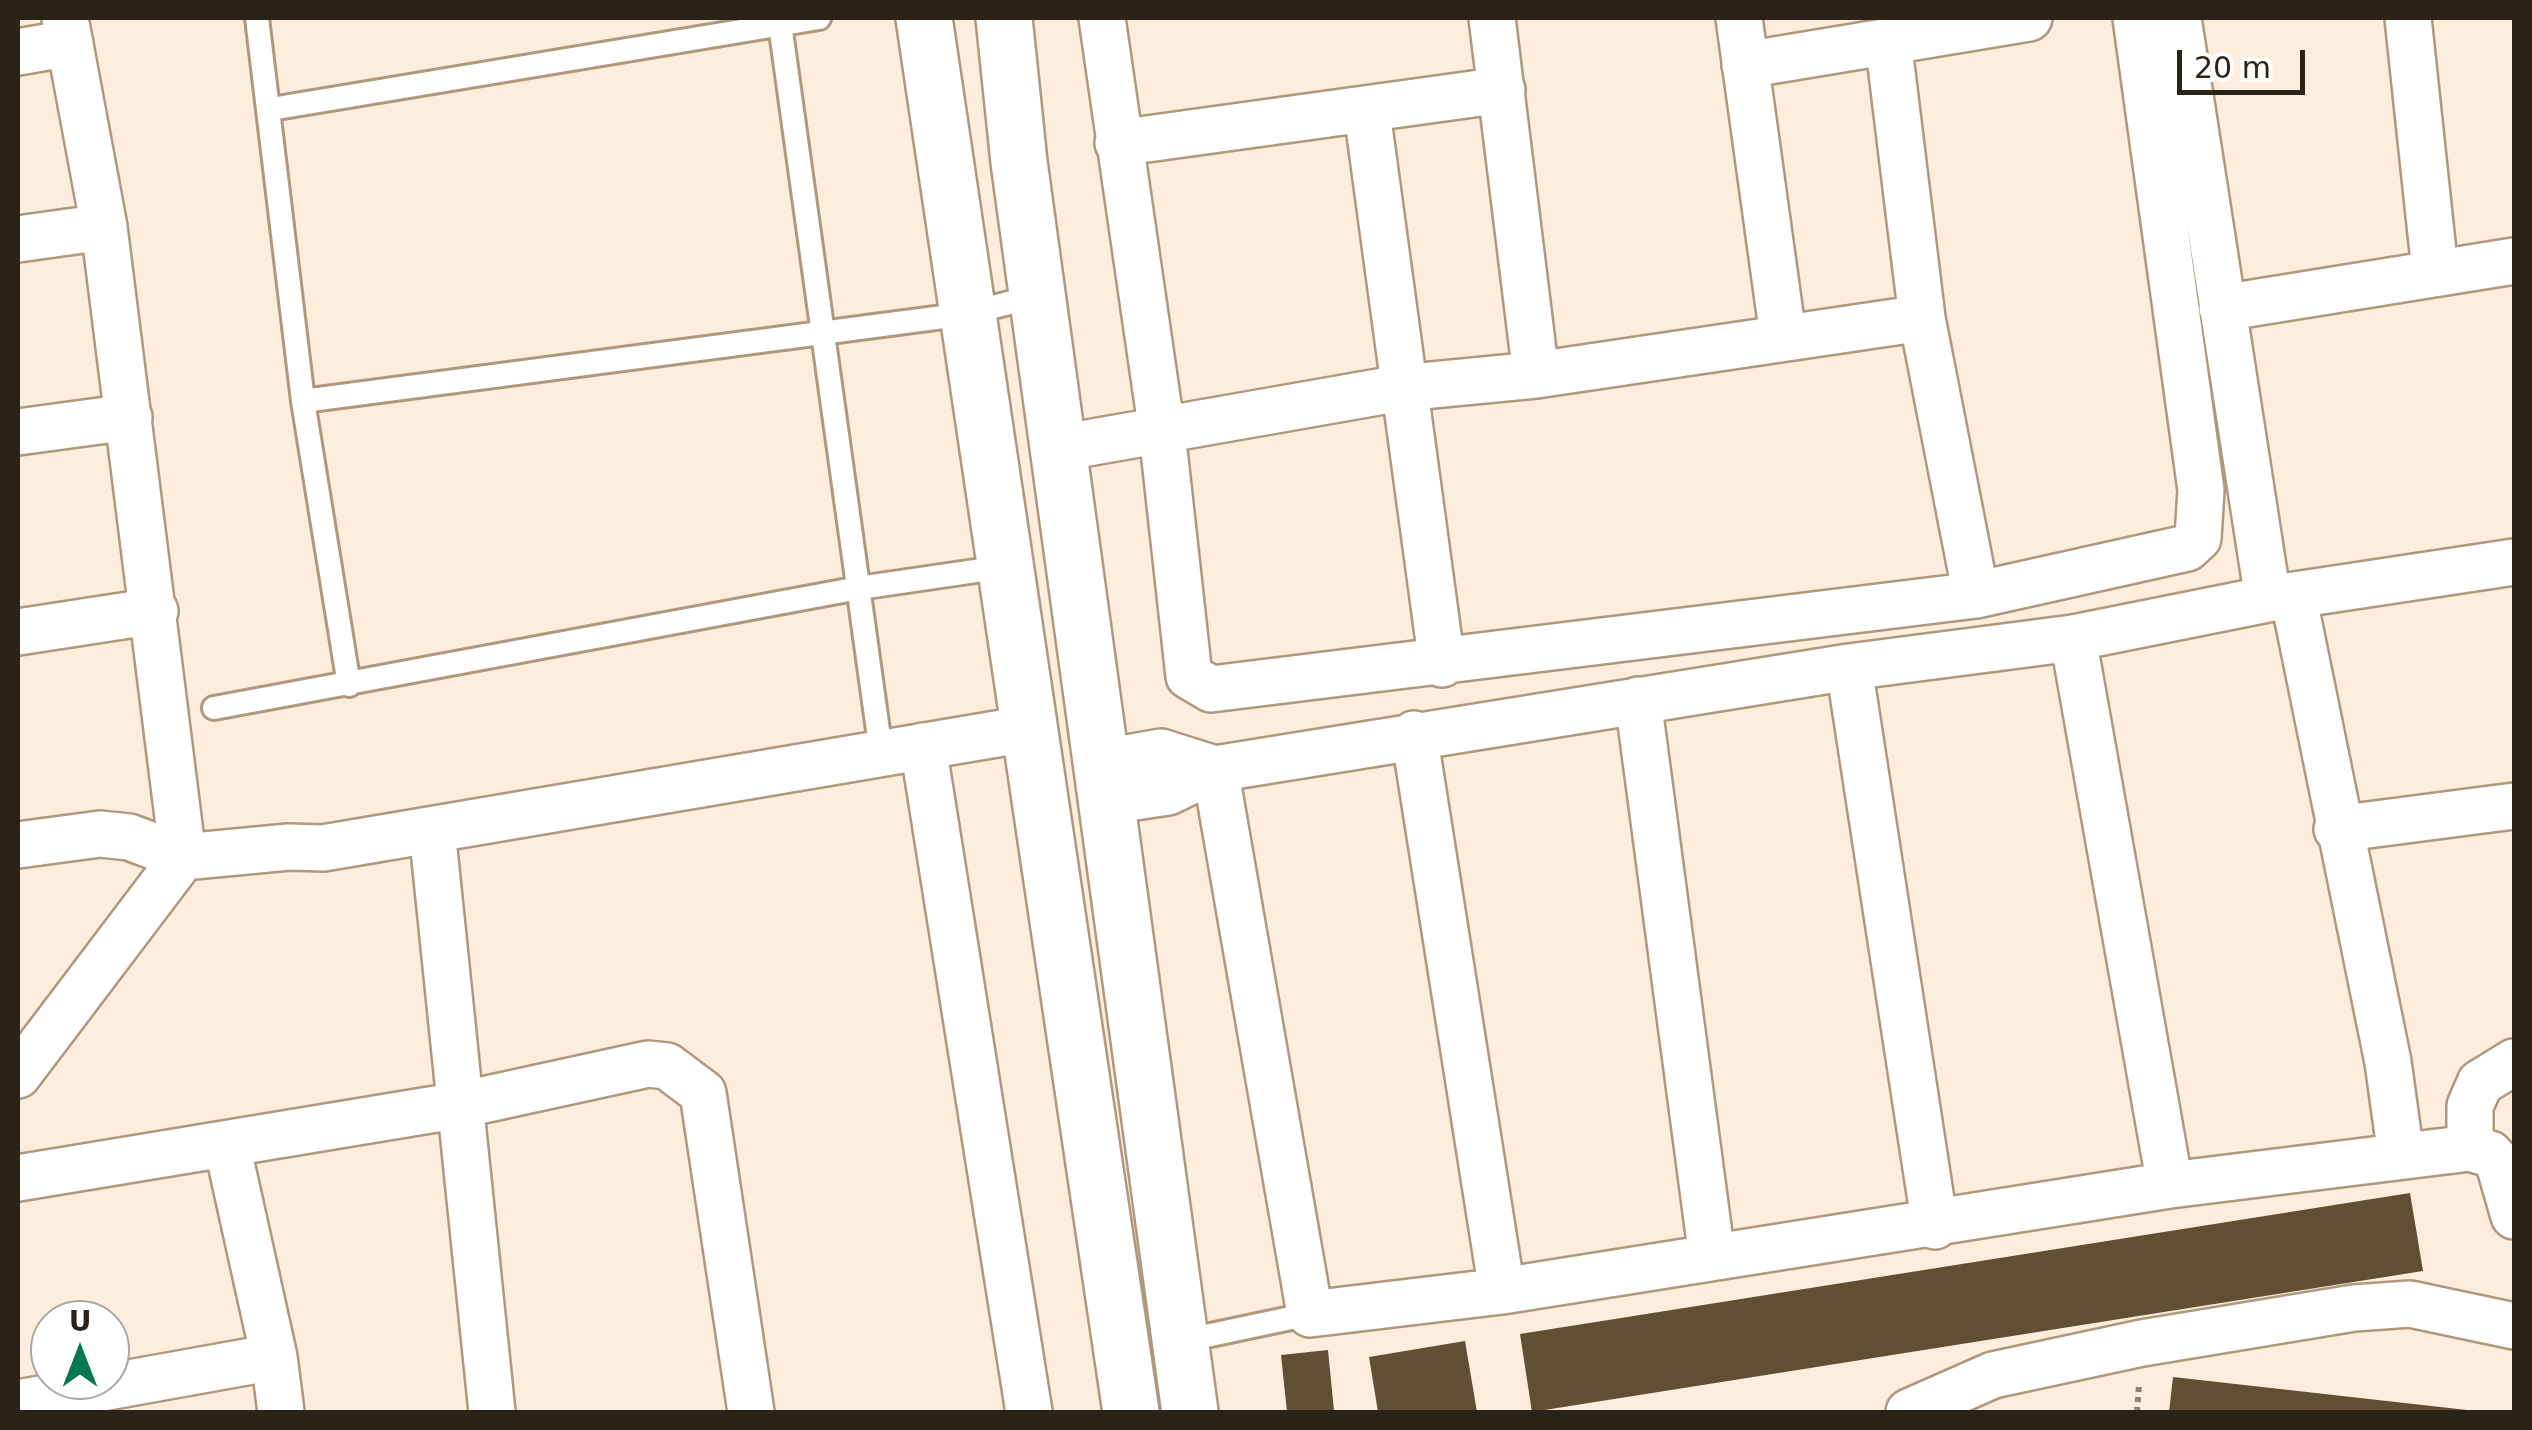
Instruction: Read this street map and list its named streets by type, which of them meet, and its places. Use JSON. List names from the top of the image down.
{
  "scale_bar": "20 m",
  "north": "top"
}
